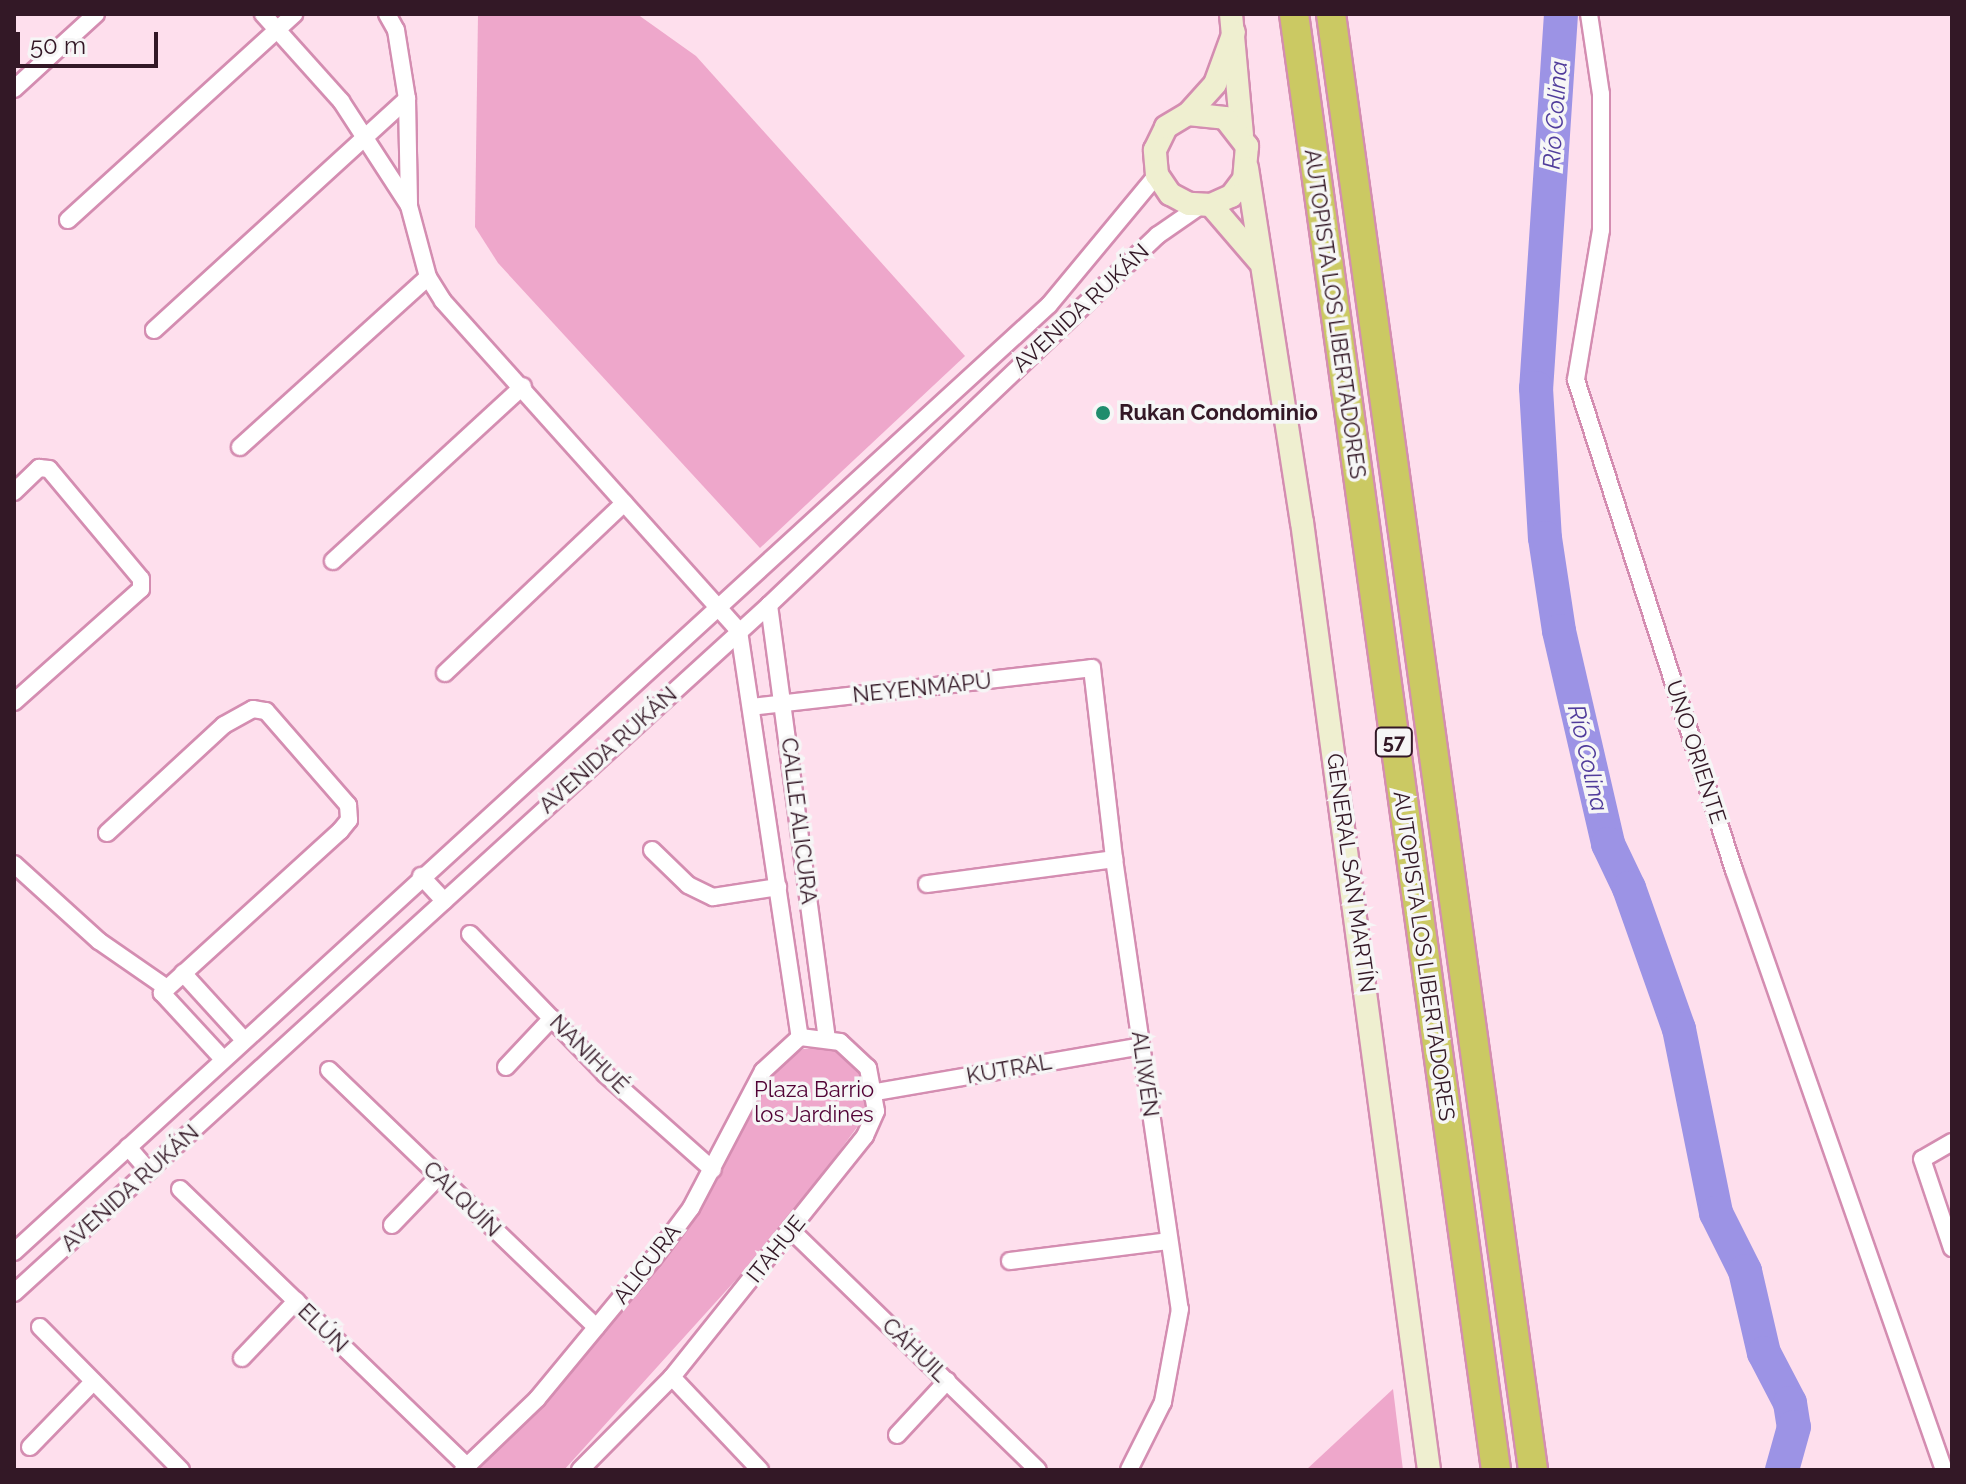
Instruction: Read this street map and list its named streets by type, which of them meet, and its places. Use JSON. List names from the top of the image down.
{
  "streets": {
    "highway": ["AUTOPISTA LOS LIBERTADORES", "57"],
    "street": [
      "AVENIDA RUKÁN",
      "NEYENMAPU",
      "UNO ORIENTE",
      "CALLE ALICURA",
      "GENERAL SAN MARTÍN",
      "NANIHUÉ",
      "KUTRAL",
      "ALIWÉN",
      "CALQUÍN",
      "ITAHUE",
      "ALICURA",
      "ELÚN",
      "CÁHUIL"
    ]
  },
  "crossings": [
    ["AVENIDA RUKÁN", "CALLE ALICURA"],
    ["AVENIDA RUKÁN", "GENERAL SAN MARTÍN"],
    ["NEYENMAPU", "CALLE ALICURA"],
    ["NEYENMAPU", "ALIWÉN"],
    ["CALLE ALICURA", "ALICURA"],
    ["NANIHUÉ", "ALICURA"],
    ["KUTRAL", "ALIWÉN"],
    ["KUTRAL", "ITAHUE"],
    ["CALQUÍN", "ALICURA"],
    ["ITAHUE", "CÁHUIL"],
    ["ALICURA", "ELÚN"]
  ],
  "water": ["Río Colina"],
  "parks": ["Plaza Barrio los Jardines"],
  "places": ["Rukan Condominio"],
  "scale_bar": "50 m"
}
